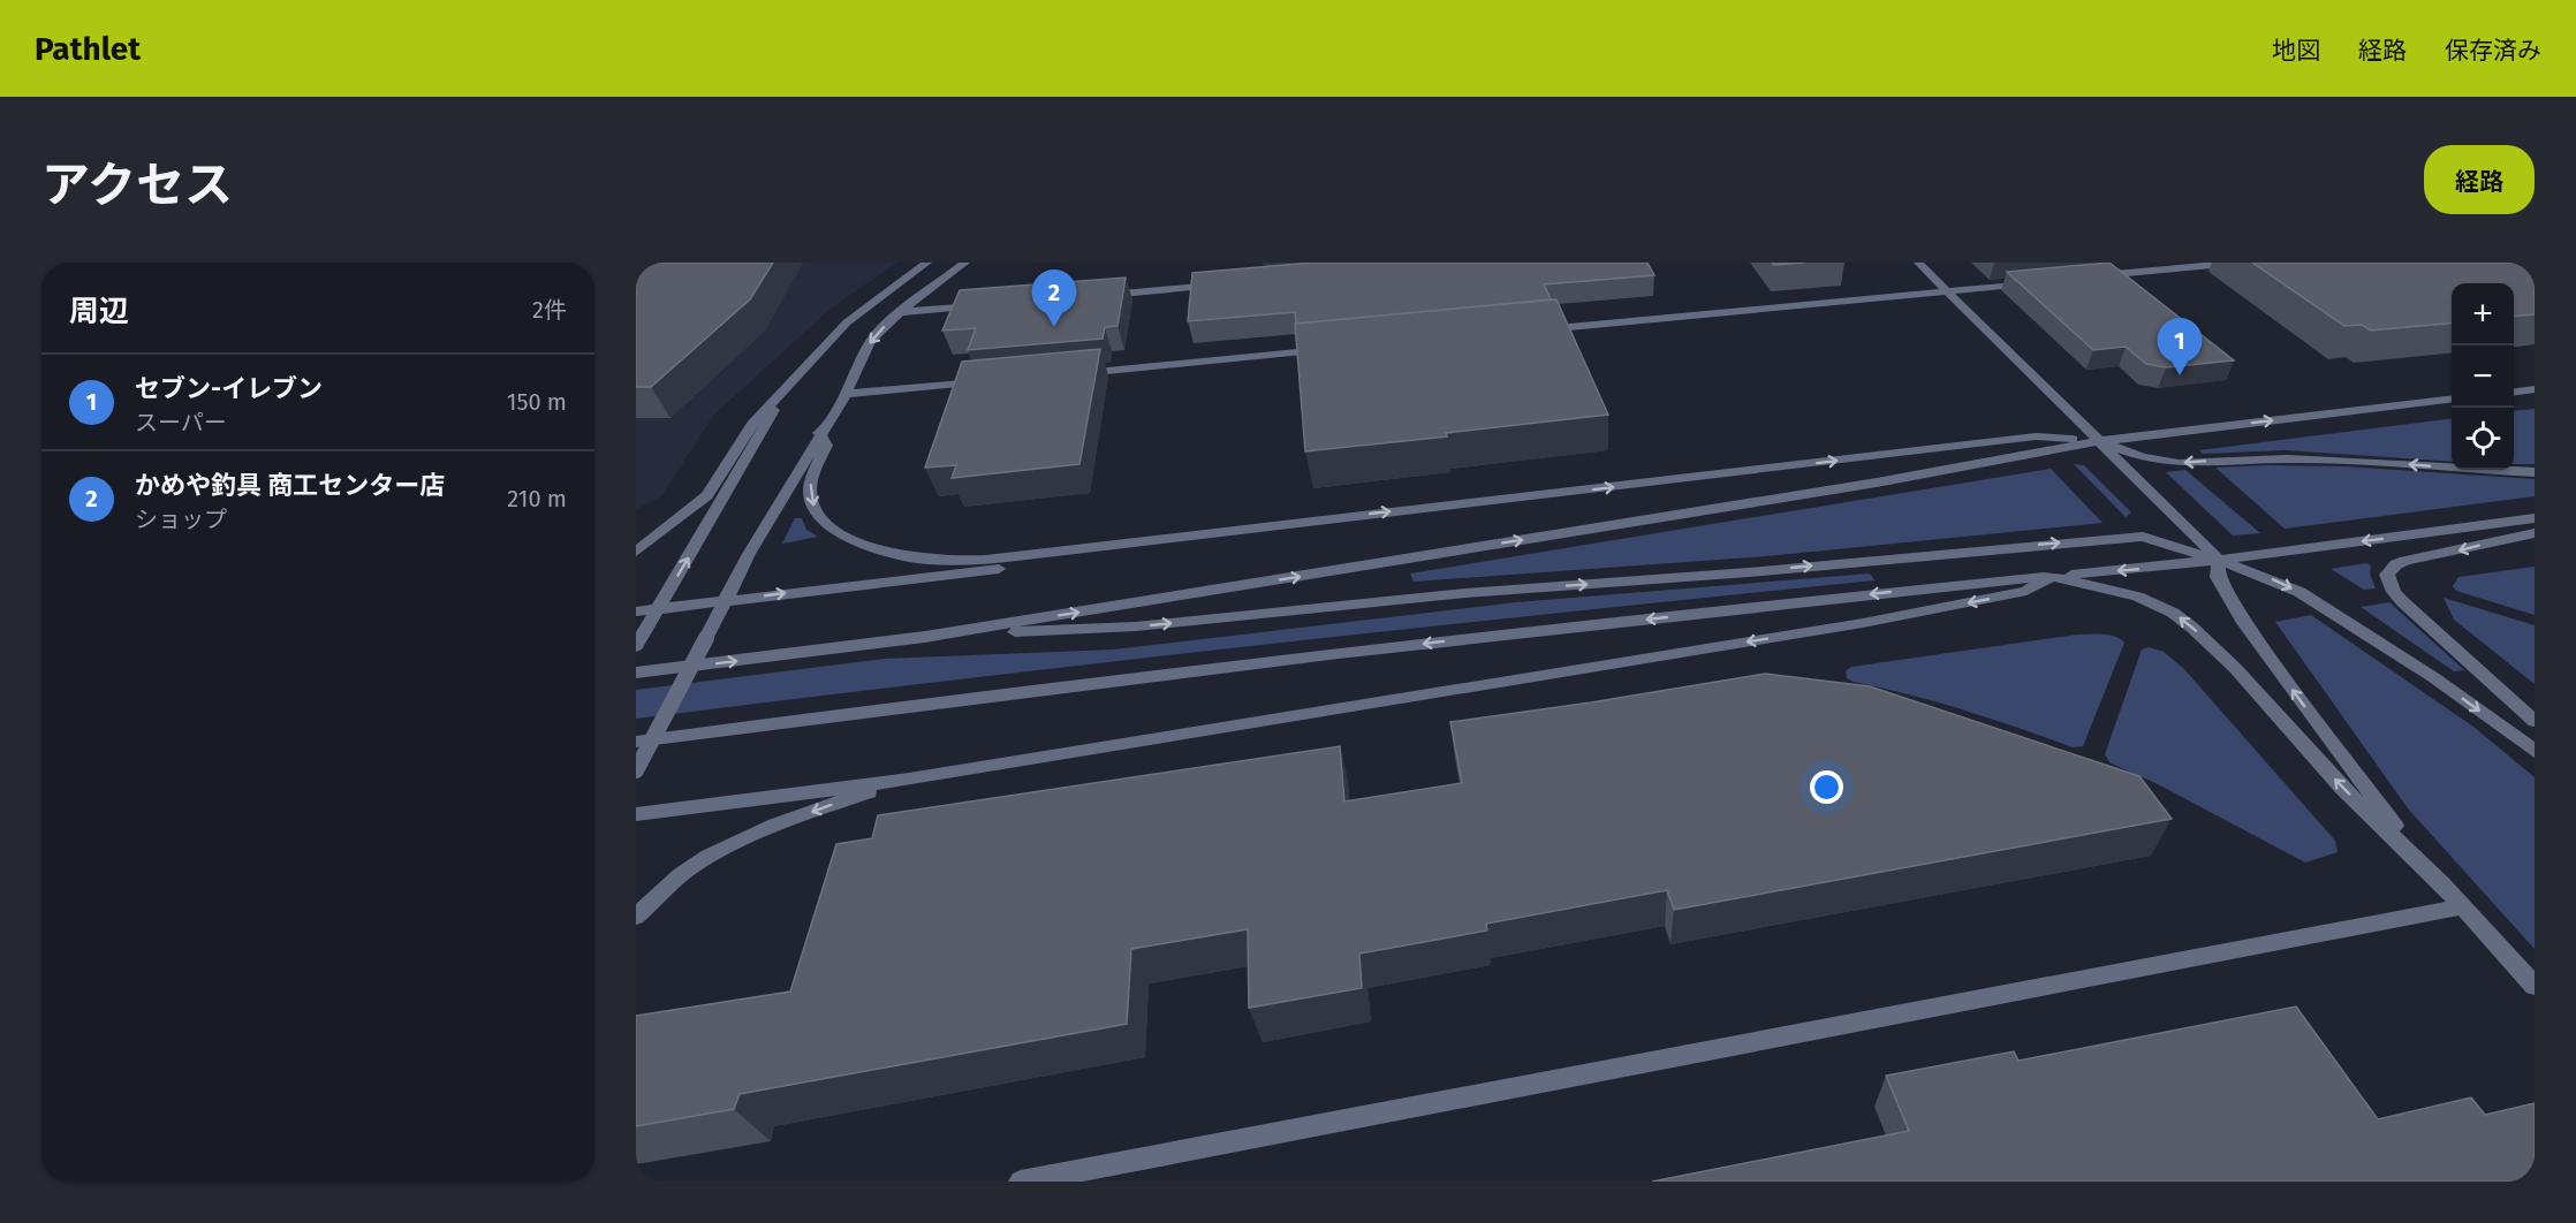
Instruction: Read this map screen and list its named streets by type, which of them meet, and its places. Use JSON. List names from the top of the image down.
{
  "page": {
    "header": "Pathlet",
    "nav": ["地図", "経路", "保存済み"],
    "title": "アクセス",
    "buttons": "経路",
    "heading": ["周辺", "2件"],
    "pins": ["2", "1"],
    "map_buttons": ["+", "−"],
    "list": [
      {
        "mark": "1",
        "name": "セブン-イレブン",
        "note": "スーパー",
        "value": "150 m"
      },
      {
        "mark": "2",
        "name": "かめや釣具 商工センター店",
        "note": "ショップ",
        "value": "210 m"
      }
    ]
  }
}
